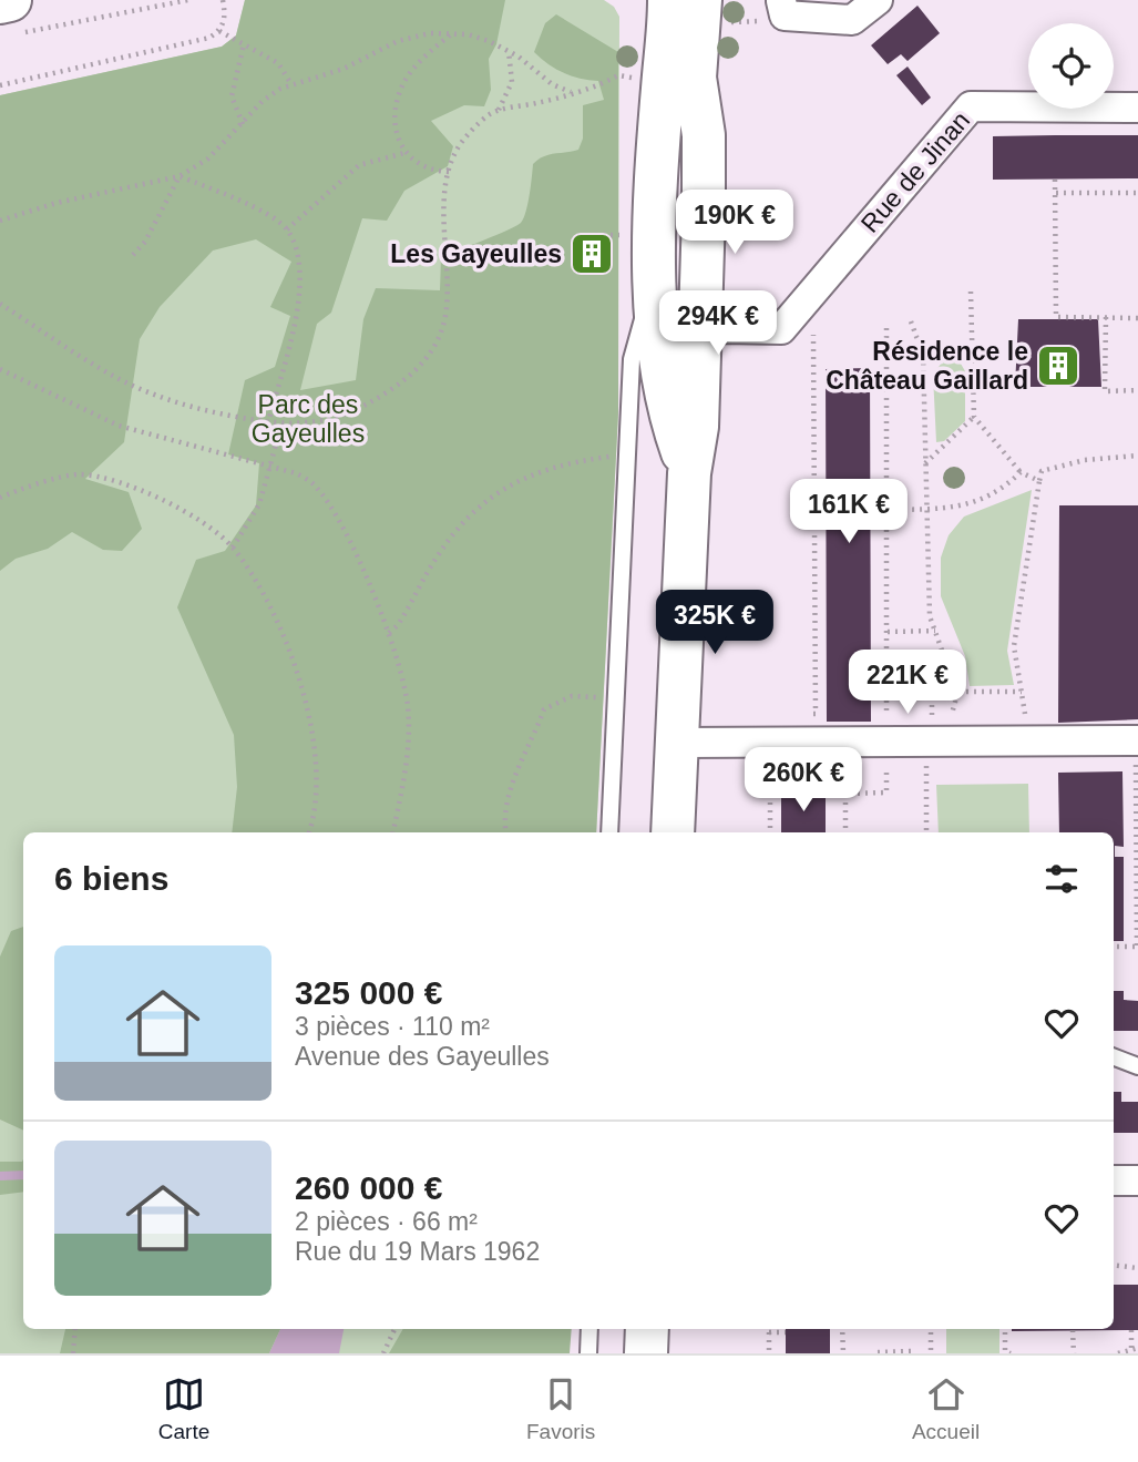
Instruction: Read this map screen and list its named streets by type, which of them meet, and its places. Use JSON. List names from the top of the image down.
{
  "streets": {
    "street": ["Rue de Jinan"]
  },
  "parks": ["Parc des Gayeulles"],
  "places": {
    "building": ["Les Gayeulles", "Résidence le Château Gaillard"]
  },
  "page": {
    "price": [
      "190K €",
      "294K €",
      "161K €",
      "325K €",
      "221K €",
      "260K €"
    ],
    "heading": "6 biens",
    "list": [
      {
        "name": "325 000 €",
        "note": "3 pièces · 110 m² · Avenue des Gayeulles"
      },
      {
        "name": "260 000 €",
        "note": "2 pièces · 66 m² · Rue du 19 Mars 1962"
      }
    ],
    "tabs": ["Carte", "Favoris", "Accueil"]
  }
}
